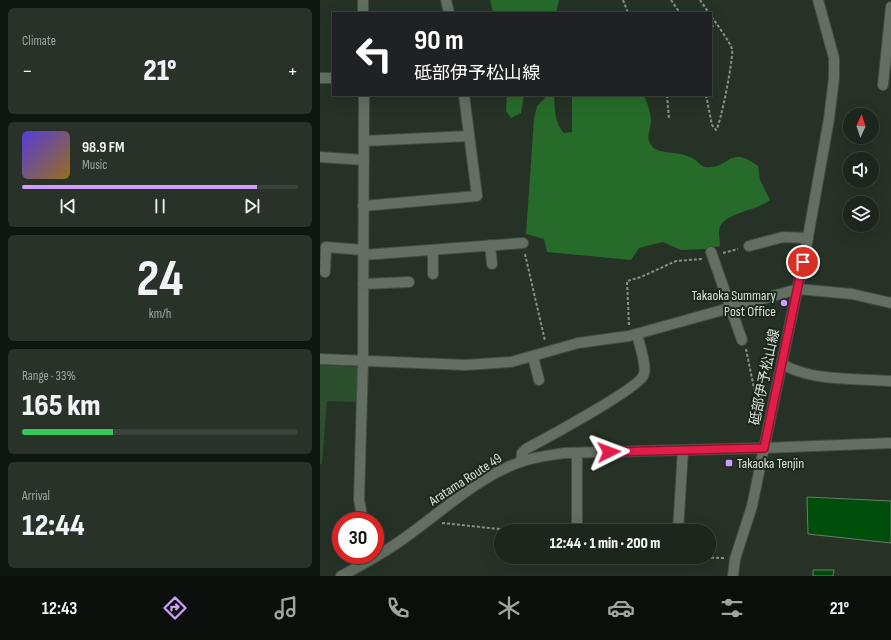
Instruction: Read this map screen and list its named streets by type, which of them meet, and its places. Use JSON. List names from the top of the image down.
{
  "streets": {
    "street": ["砥部伊予松山線", "Aratama Route 49"]
  },
  "crossings": [
    ["砥部伊予松山線", "Aratama Route 49"]
  ],
  "places": {
    "other": ["Takaoka Summary Post Office"],
    "transit": ["Takaoka Tenjin"]
  },
  "north": "top",
  "page": {
    "tile": [
      "Climate",
      ["24", "km/h"],
      ["Range · 33%", "165 km"],
      ["Arrival", "12:44"]
    ],
    "turn": ["90 m", "砥部伊予松山線"],
    "heat": ["−", "21°", "+"],
    "song": ["98.9 FM", "Music"],
    "limit": "30",
    "trip": "12:44 · 1 min · 200 m",
    "tabs": ["12:43", "21°"]
  }
}
